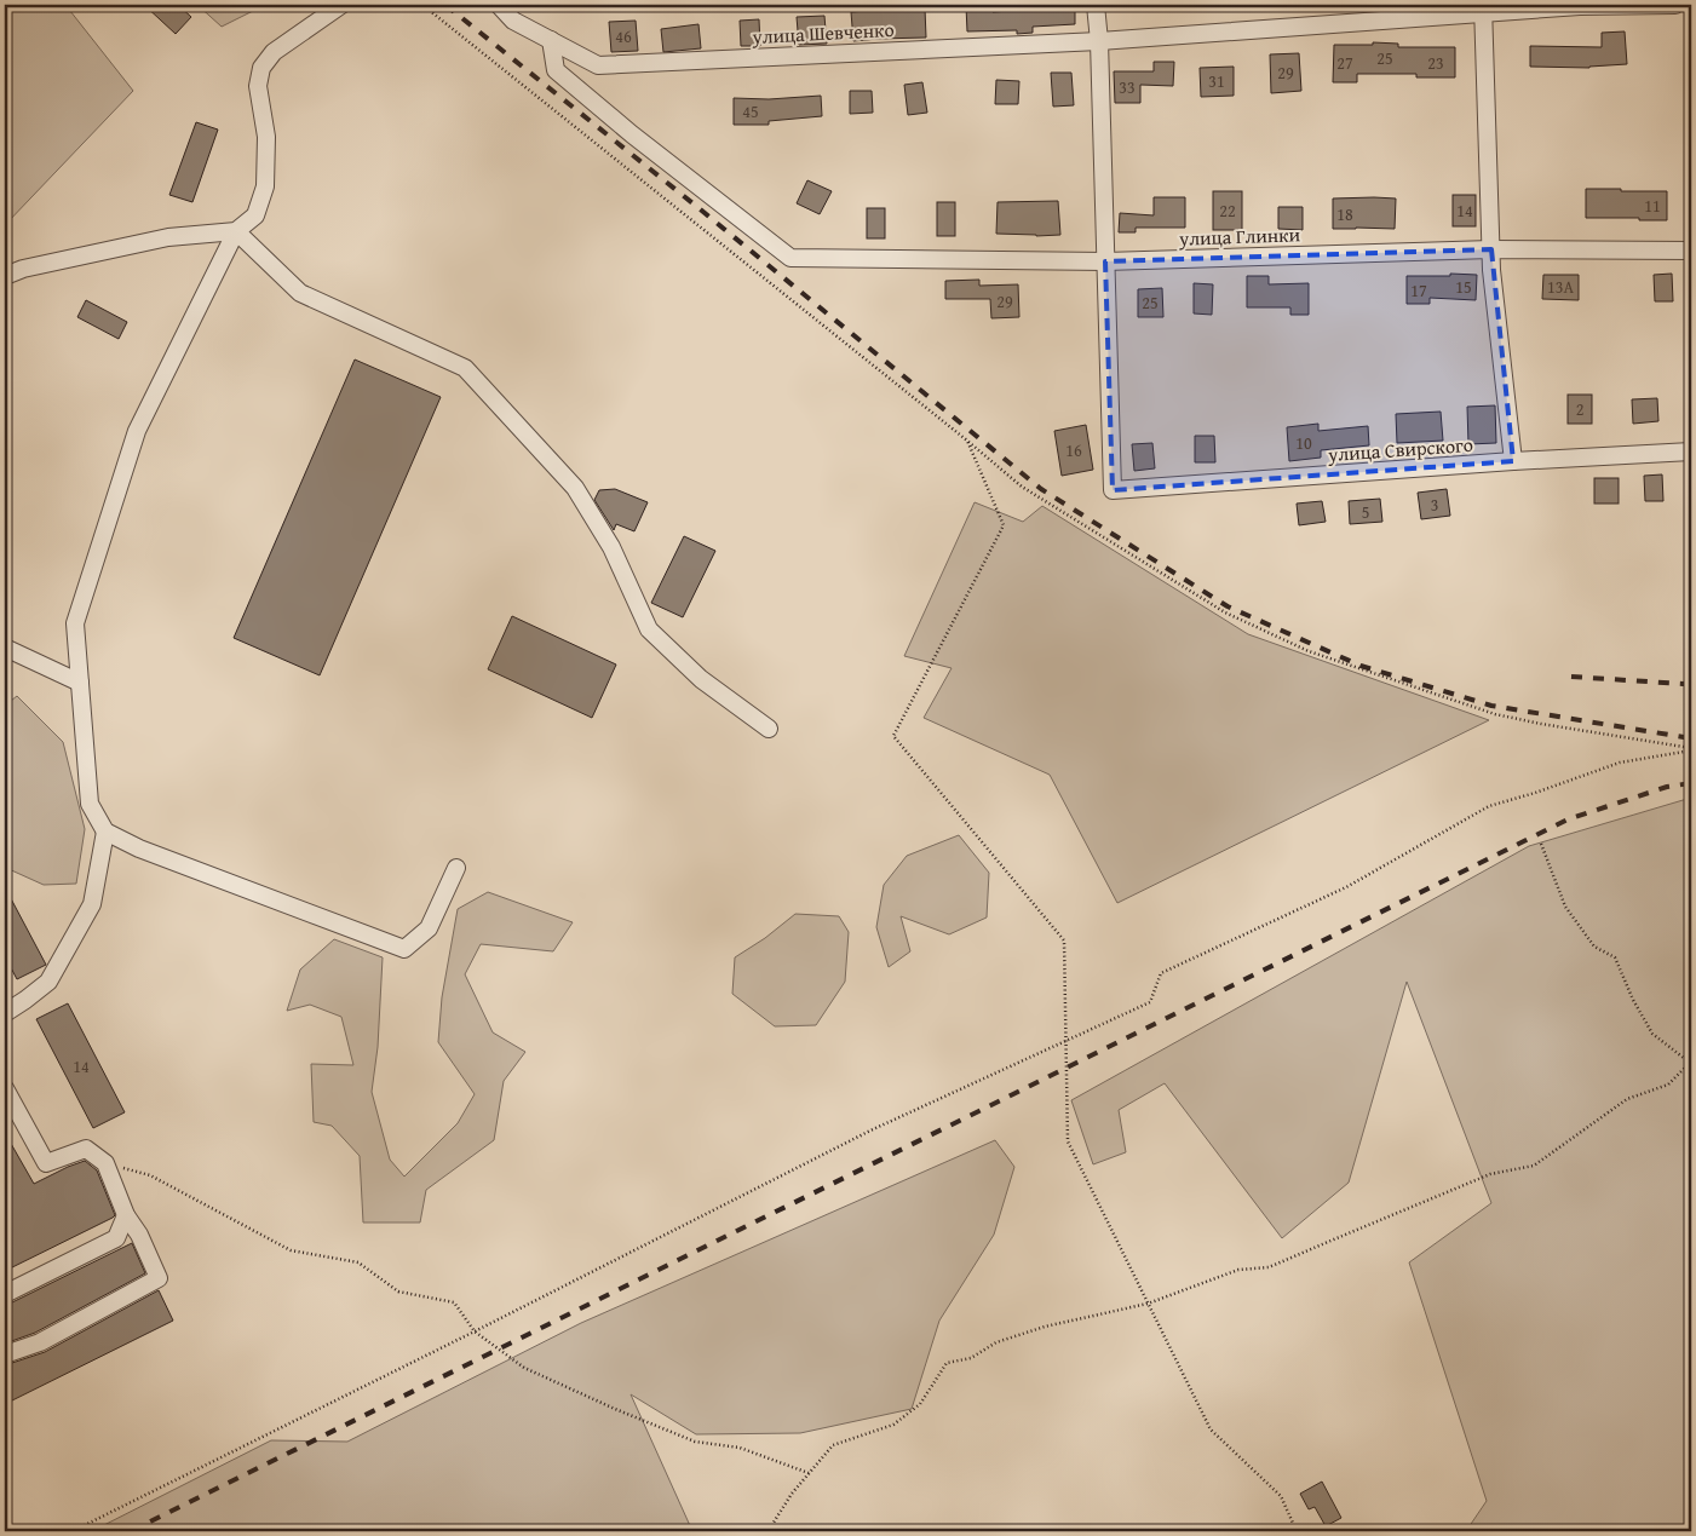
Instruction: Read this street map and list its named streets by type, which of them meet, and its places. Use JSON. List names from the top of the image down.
{
  "streets": {
    "street": ["улица Шевченко", "улица Глинки", "улица Свирского"]
  },
  "crossings": [
    ["улица Шевченко", "улица Глинки"],
    ["улица Глинки", "улица Свирского"]
  ],
  "house_numbers": [
    "46",
    "25",
    "27",
    "23",
    "29",
    "31",
    "33",
    "45",
    "11",
    "22",
    "14",
    "18",
    "15",
    "13А",
    "17",
    "29",
    "25",
    "2",
    "10",
    "16",
    "3",
    "5",
    "14"
  ]
}
